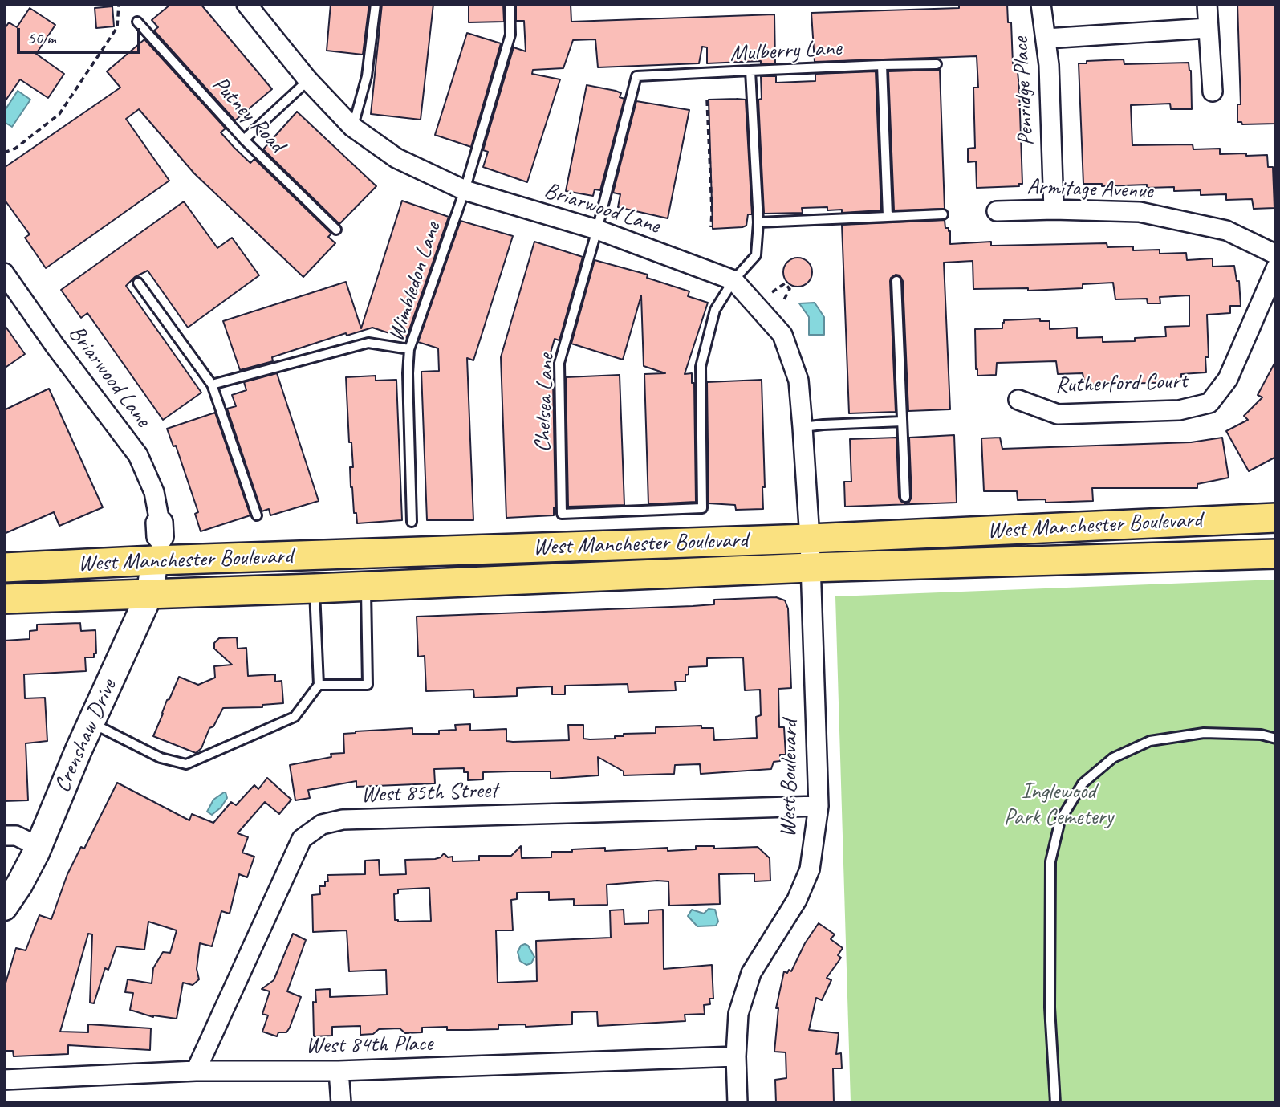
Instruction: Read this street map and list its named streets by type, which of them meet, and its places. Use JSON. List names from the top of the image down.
{
  "streets": {
    "main road": ["West Manchester Boulevard", "Crenshaw Drive"],
    "street": [
      "Penridge Place",
      "Armitage Avenue",
      "Briarwood Lane",
      "Rutherford Court",
      "West Boulevard",
      "West 85th Street",
      "West 84th Place"
    ],
    "lane": [
      "Mulberry Lane",
      "Putney Road",
      "Wimbledon Lane",
      "Chelsea Lane"
    ]
  },
  "crossings": [
    ["Mulberry Lane", "Chelsea Lane"],
    ["Penridge Place", "Armitage Avenue"],
    ["Briarwood Lane", "Wimbledon Lane"],
    ["Briarwood Lane", "Chelsea Lane"],
    ["Briarwood Lane", "West Manchester Boulevard"],
    ["Briarwood Lane", "Crenshaw Drive"],
    ["Briarwood Lane", "West Boulevard"],
    ["West Manchester Boulevard", "Crenshaw Drive"],
    ["West Manchester Boulevard", "West Boulevard"],
    ["West Boulevard", "West 85th Street"],
    ["West Boulevard", "West 84th Place"],
    ["West 85th Street", "West 84th Place"]
  ],
  "parks": ["Inglewood Park Cemetery"],
  "scale_bar": "50 m"
}
